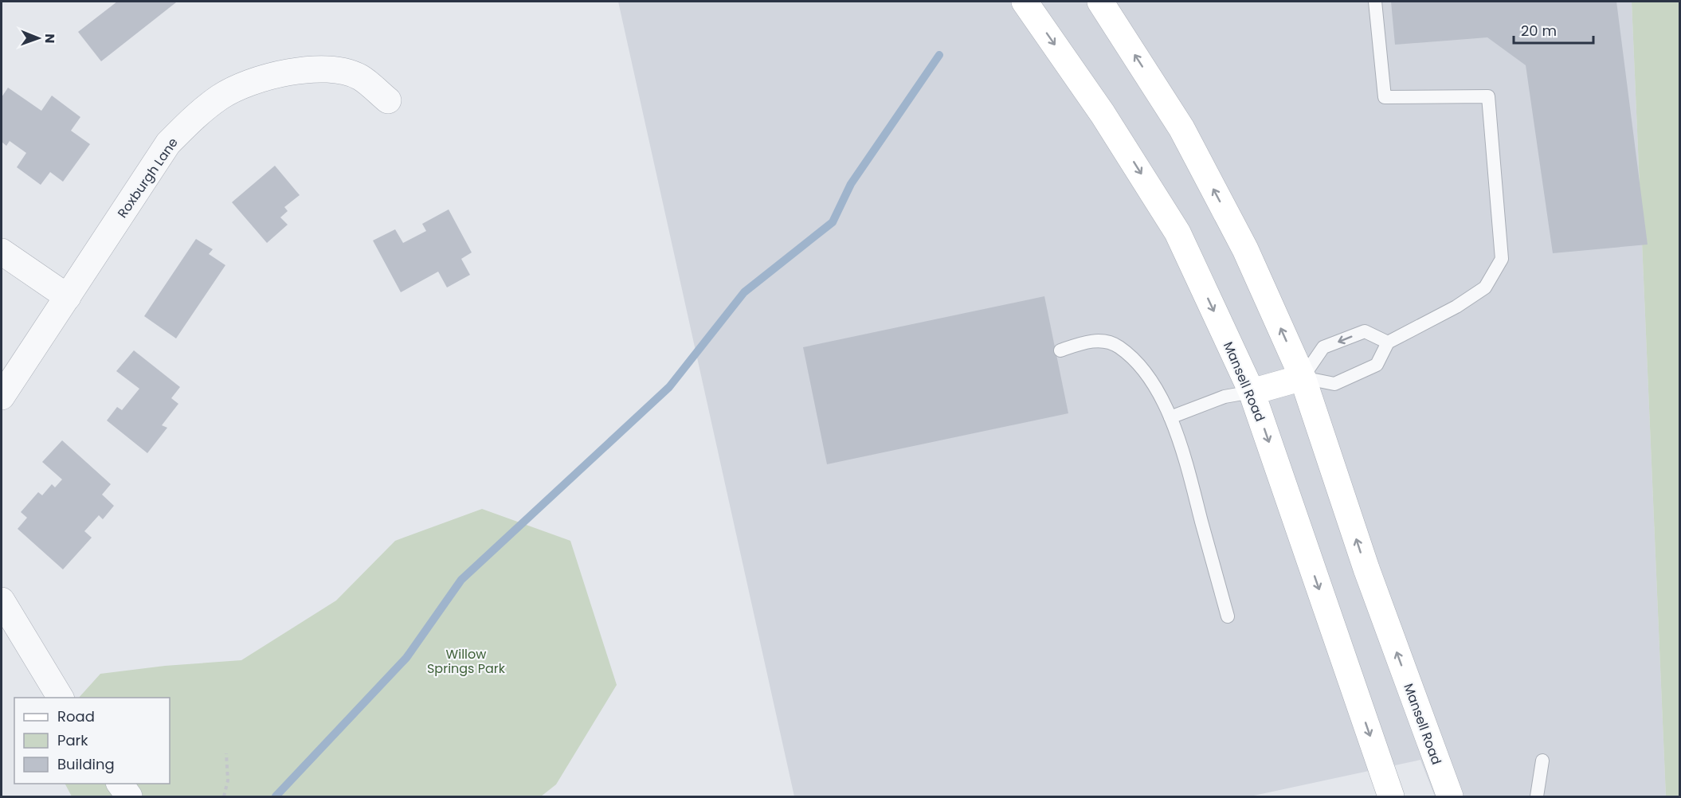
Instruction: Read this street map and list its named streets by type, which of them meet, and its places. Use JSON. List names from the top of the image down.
{
  "streets": {
    "main road": ["Mansell Road"],
    "street": ["Roxburgh Lane"]
  },
  "parks": ["Willow Springs Park"],
  "legend": ["Road", "Park", "Building"],
  "scale_bar": "20 m",
  "north": "right"
}
